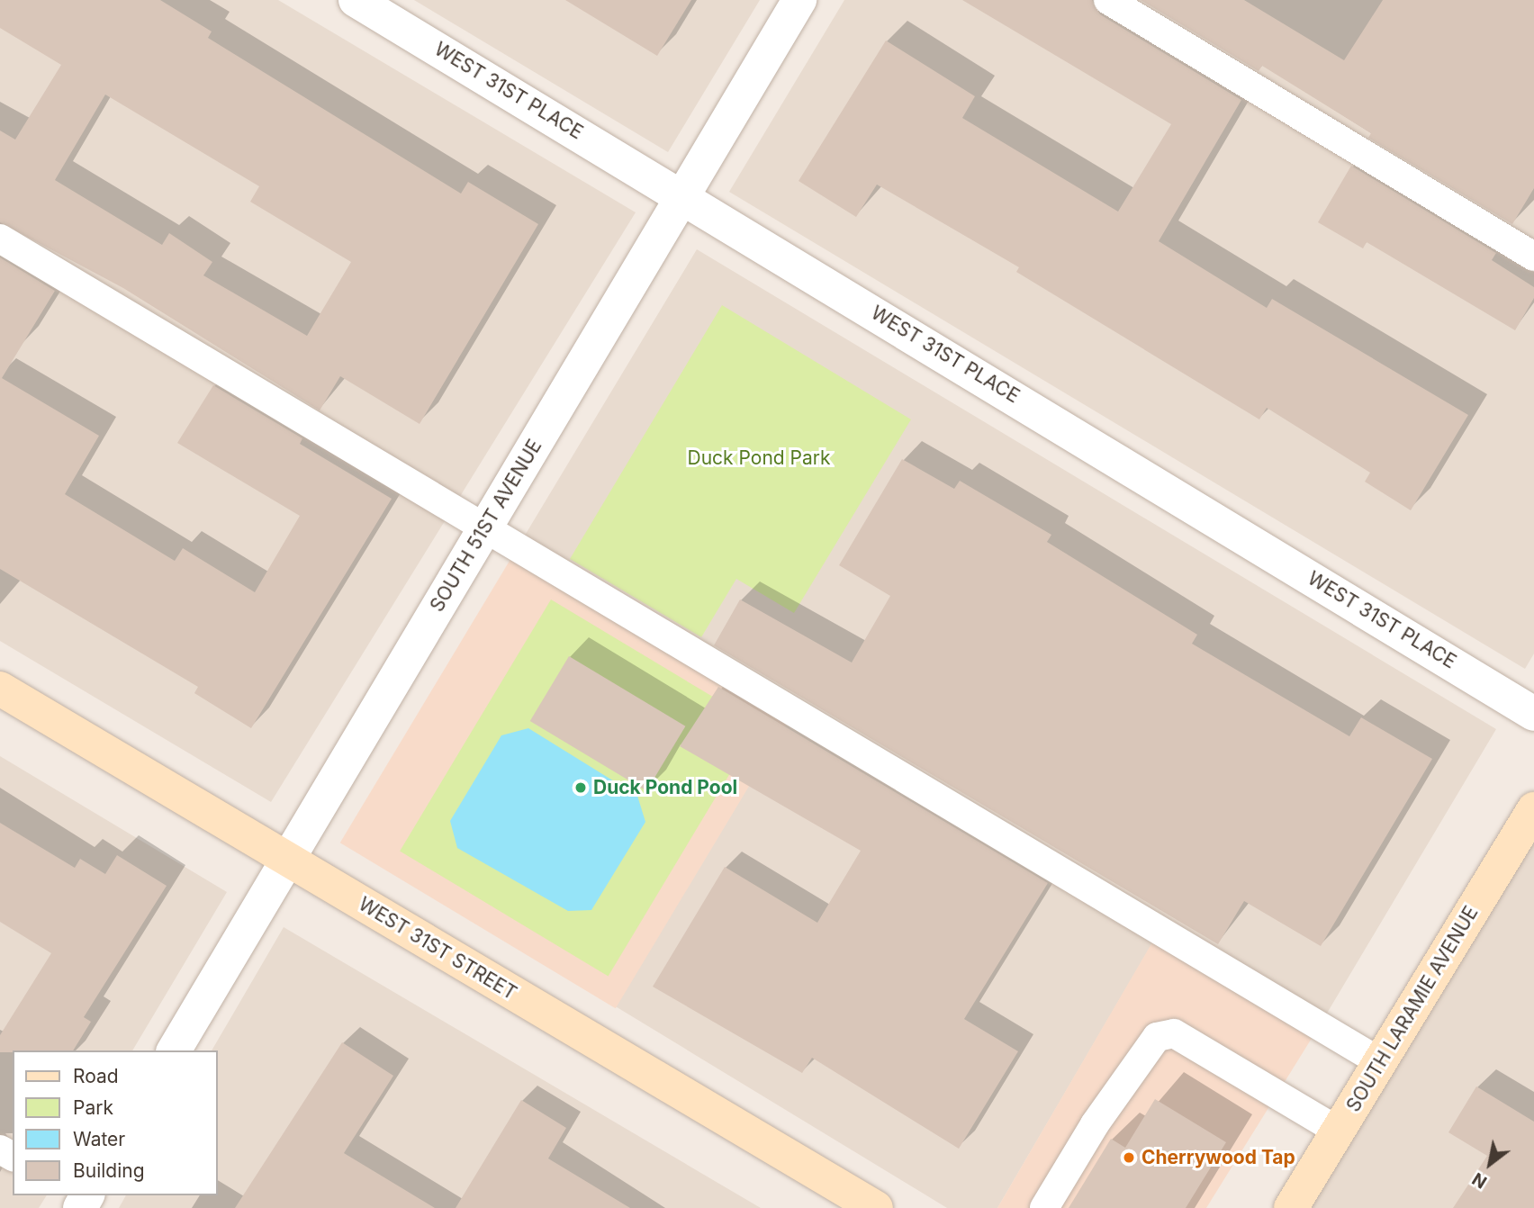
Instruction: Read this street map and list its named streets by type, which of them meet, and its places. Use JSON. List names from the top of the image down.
{
  "streets": {
    "main road": ["WEST 31ST STREET", "SOUTH LARAMIE AVENUE"],
    "street": ["WEST 31ST PLACE", "SOUTH 51ST AVENUE"]
  },
  "crossings": [
    ["WEST 31ST PLACE", "SOUTH 51ST AVENUE"],
    ["SOUTH 51ST AVENUE", "WEST 31ST STREET"]
  ],
  "parks": ["Duck Pond Park"],
  "places": ["Duck Pond Pool", "Cherrywood Tap"],
  "legend": [
    "Road",
    "Park",
    "Water",
    "Building"
  ],
  "north": "bottom left"
}
